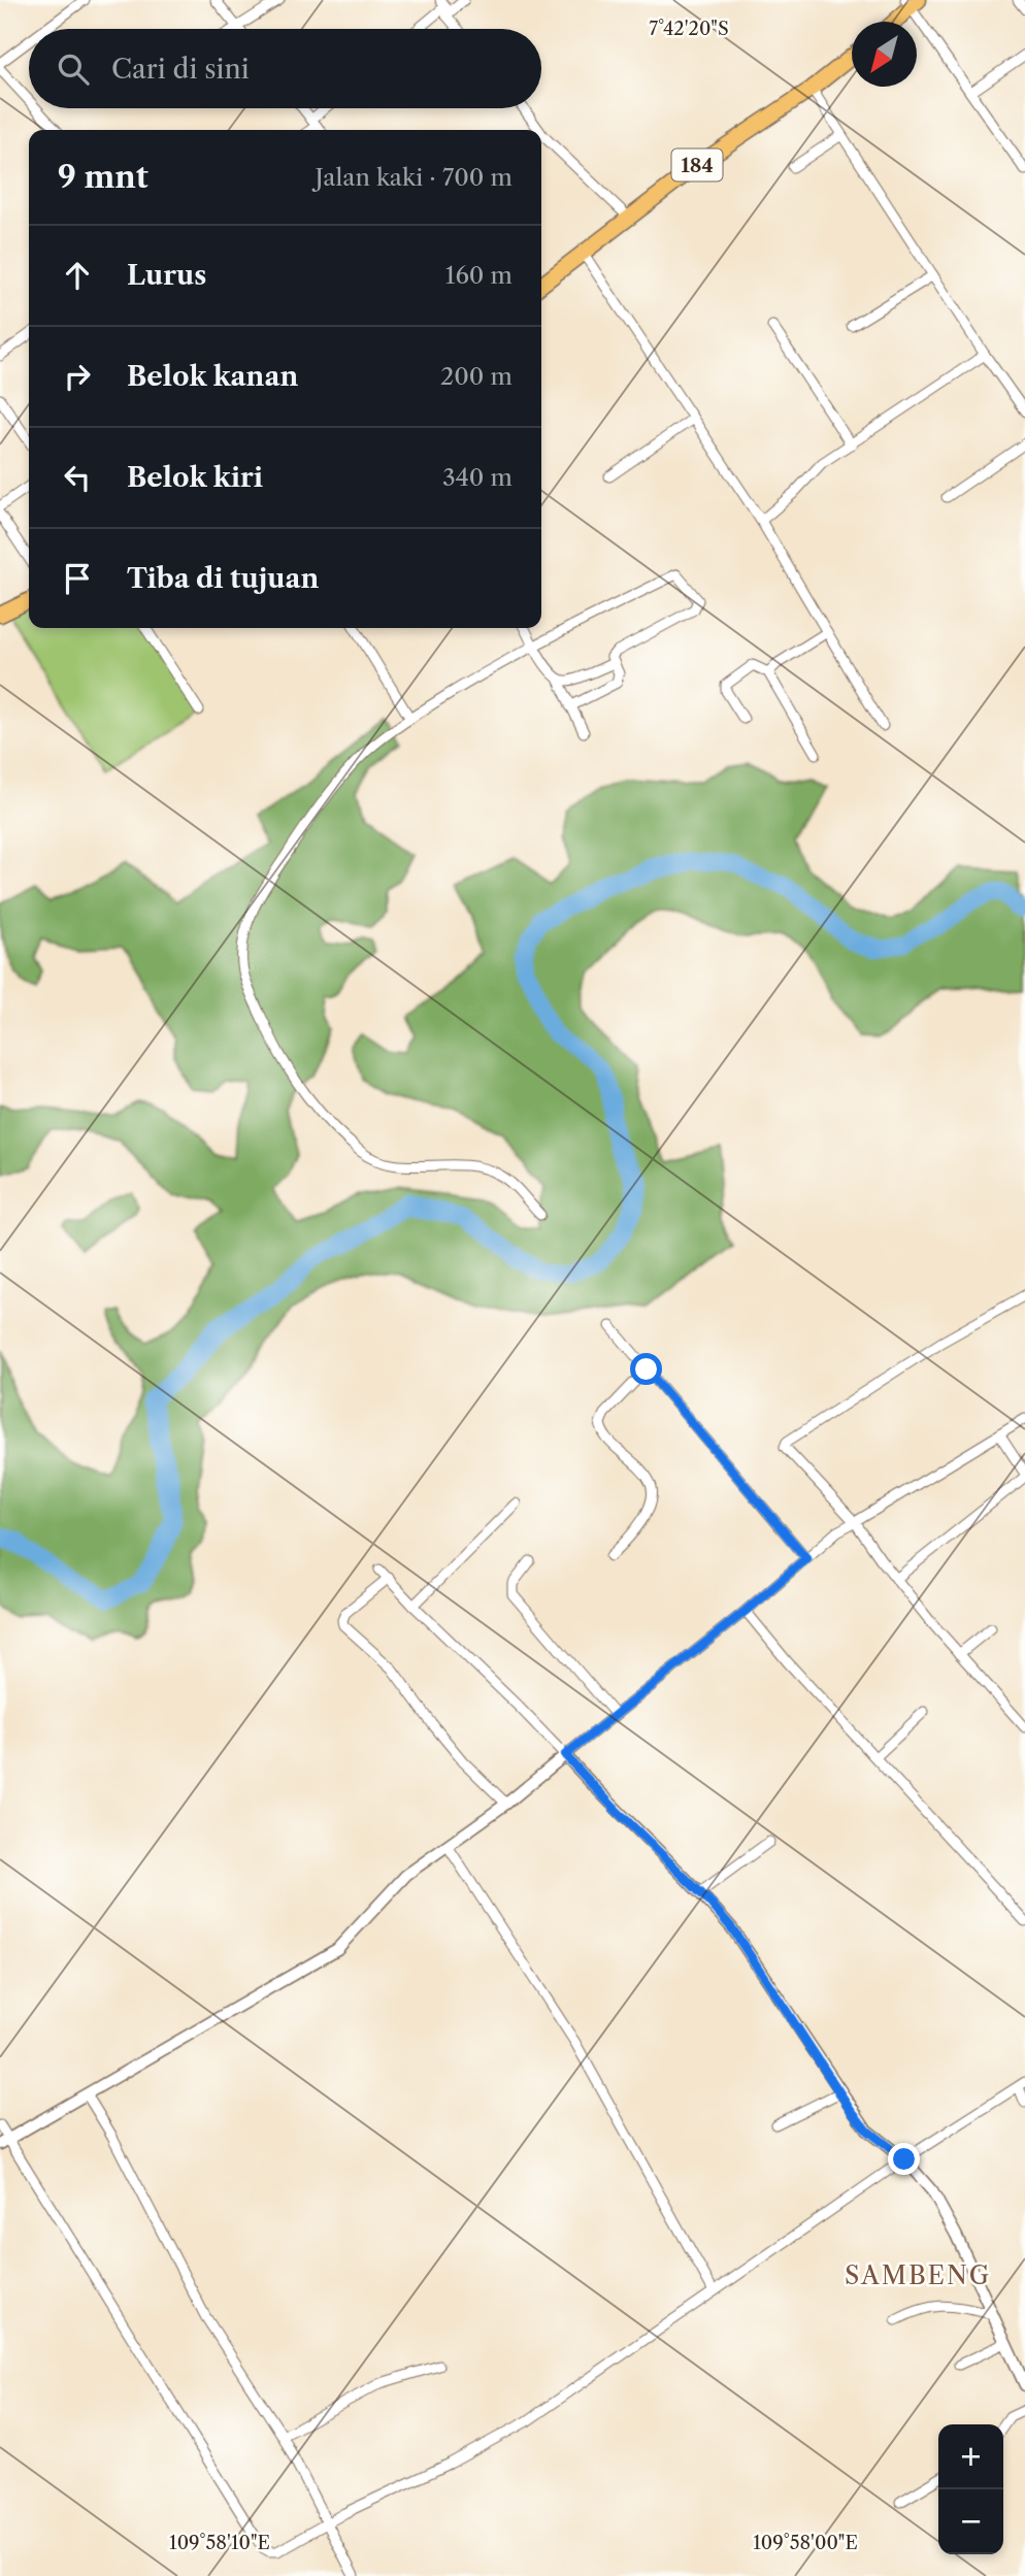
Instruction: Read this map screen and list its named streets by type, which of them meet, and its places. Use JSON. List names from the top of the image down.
{
  "streets": {
    "main road": ["184"]
  },
  "districts": ["SAMBENG"],
  "north": "bottom left",
  "page": {
    "search": "Cari di sini",
    "heading": ["9 mnt", "Jalan kaki · 700 m"],
    "list": [
      ["Lurus", "160 m"],
      ["Belok kanan", "200 m"],
      ["Belok kiri", "340 m"],
      "Tiba di tujuan"
    ],
    "map_buttons": ["+", "−"]
  },
  "coordinates": ["7°42'20\"S", "109°58'10\"E", "109°58'00\"E"]
}
